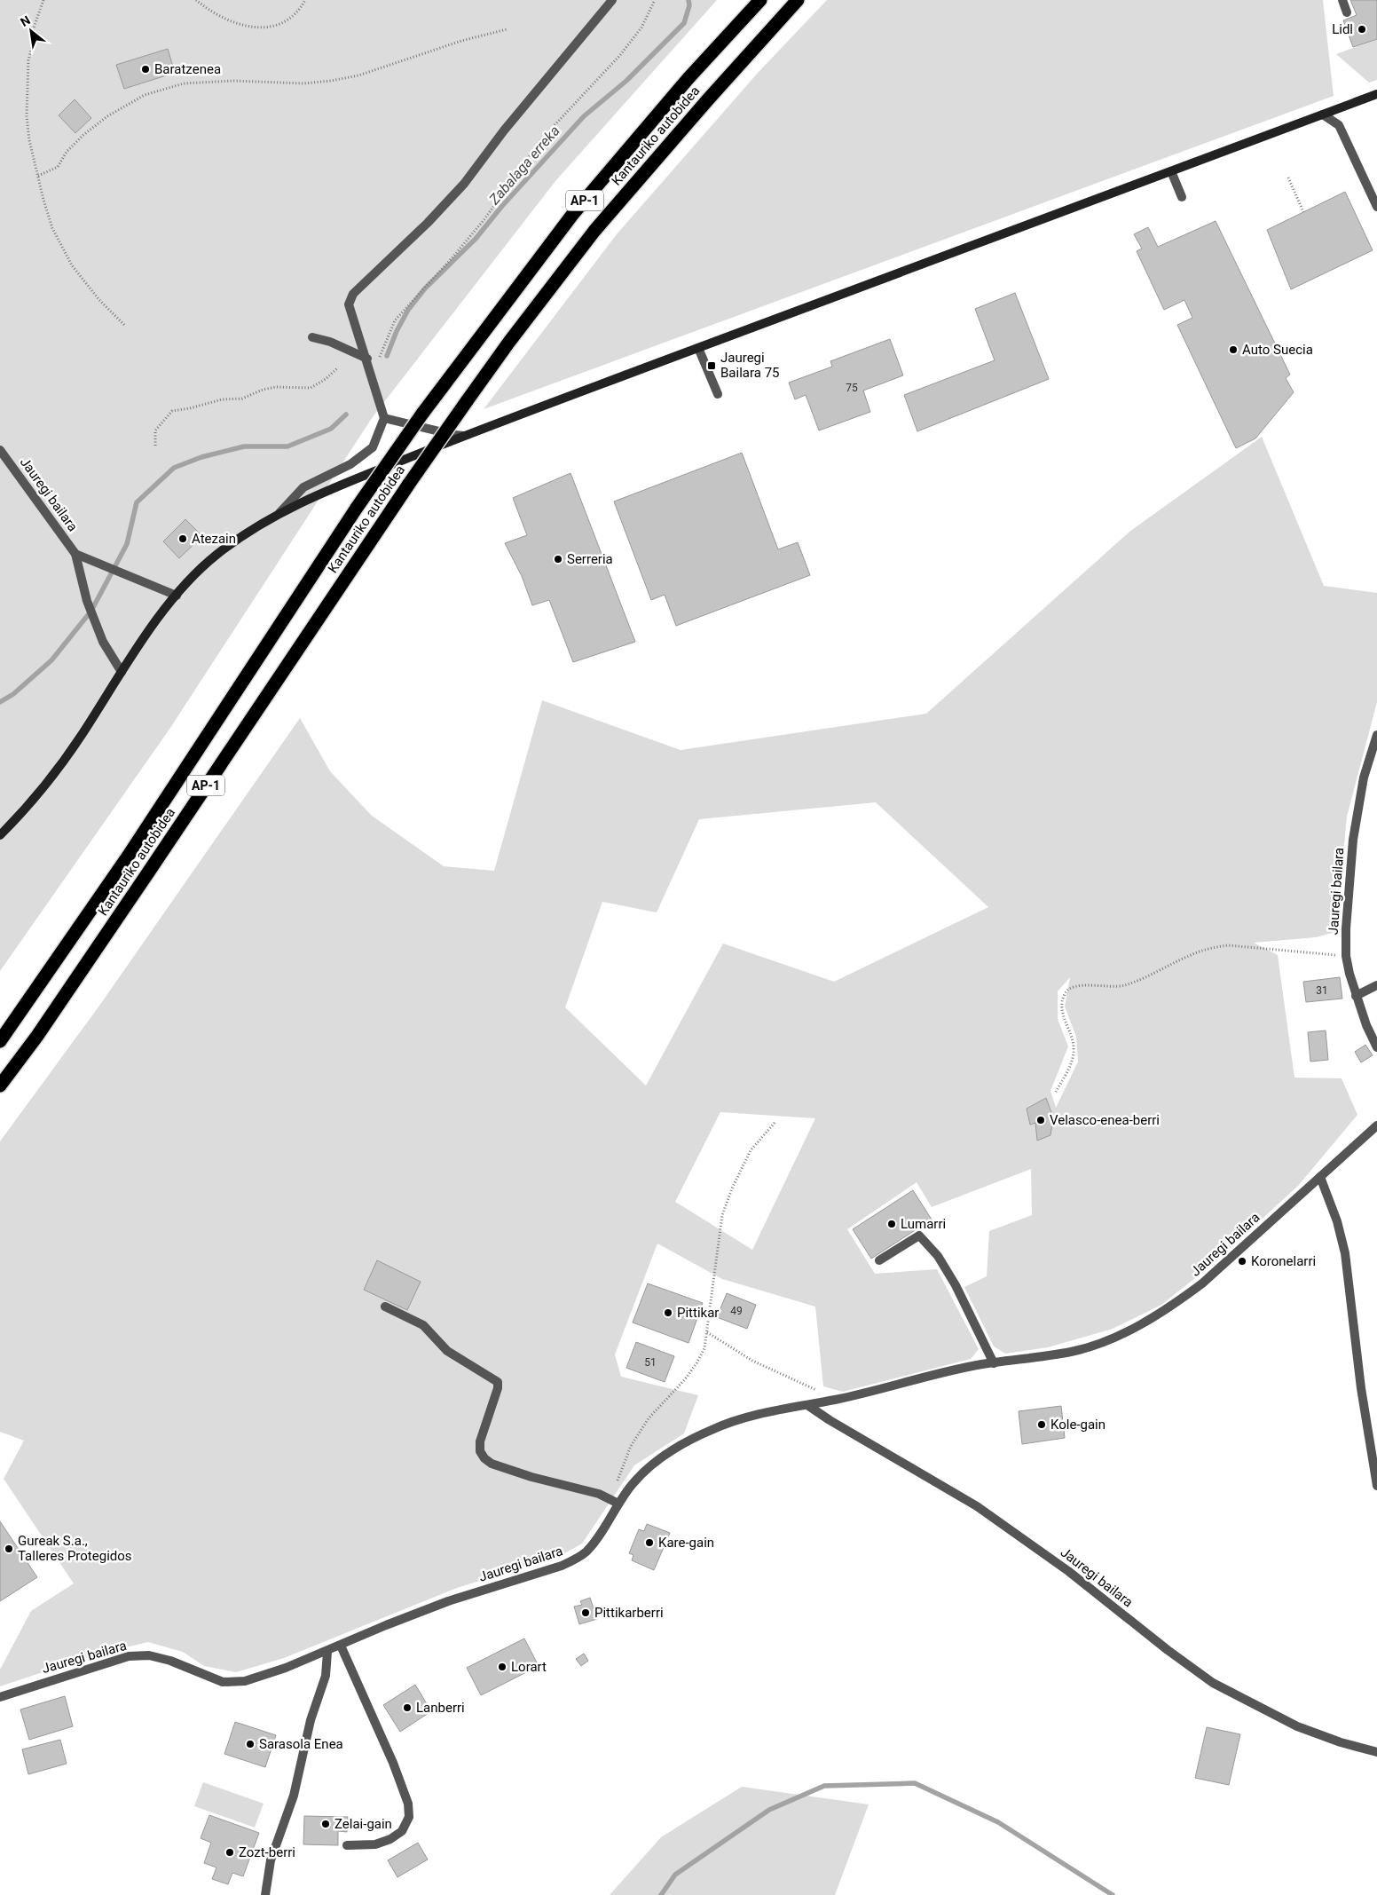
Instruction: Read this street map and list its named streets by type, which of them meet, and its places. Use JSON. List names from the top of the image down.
{
  "streets": {
    "highway": ["Kantauriko autobidea", "AP-1"],
    "street": ["Jauregi bailara"]
  },
  "water": ["Zabalaga erreka"],
  "places": {
    "other": [
      "Lidl",
      "Baratzenea",
      "Auto Suecia",
      "Atezain",
      "Serreria",
      "Velasco-enea-berri",
      "Lumarri",
      "Koronelarri",
      "Pittikar",
      "Kole-gain",
      "Kare-gain",
      "Gureak S.a., Talleres Protegidos",
      "Pittikarberri",
      "Lorart",
      "Lanberri",
      "Sarasola Enea",
      "Zelai-gain",
      "Zozt-berri"
    ],
    "transit": ["Jauregi Bailara 75"]
  },
  "house_numbers": [
    "75",
    "31",
    "49",
    "51"
  ],
  "north": "top left"
}
